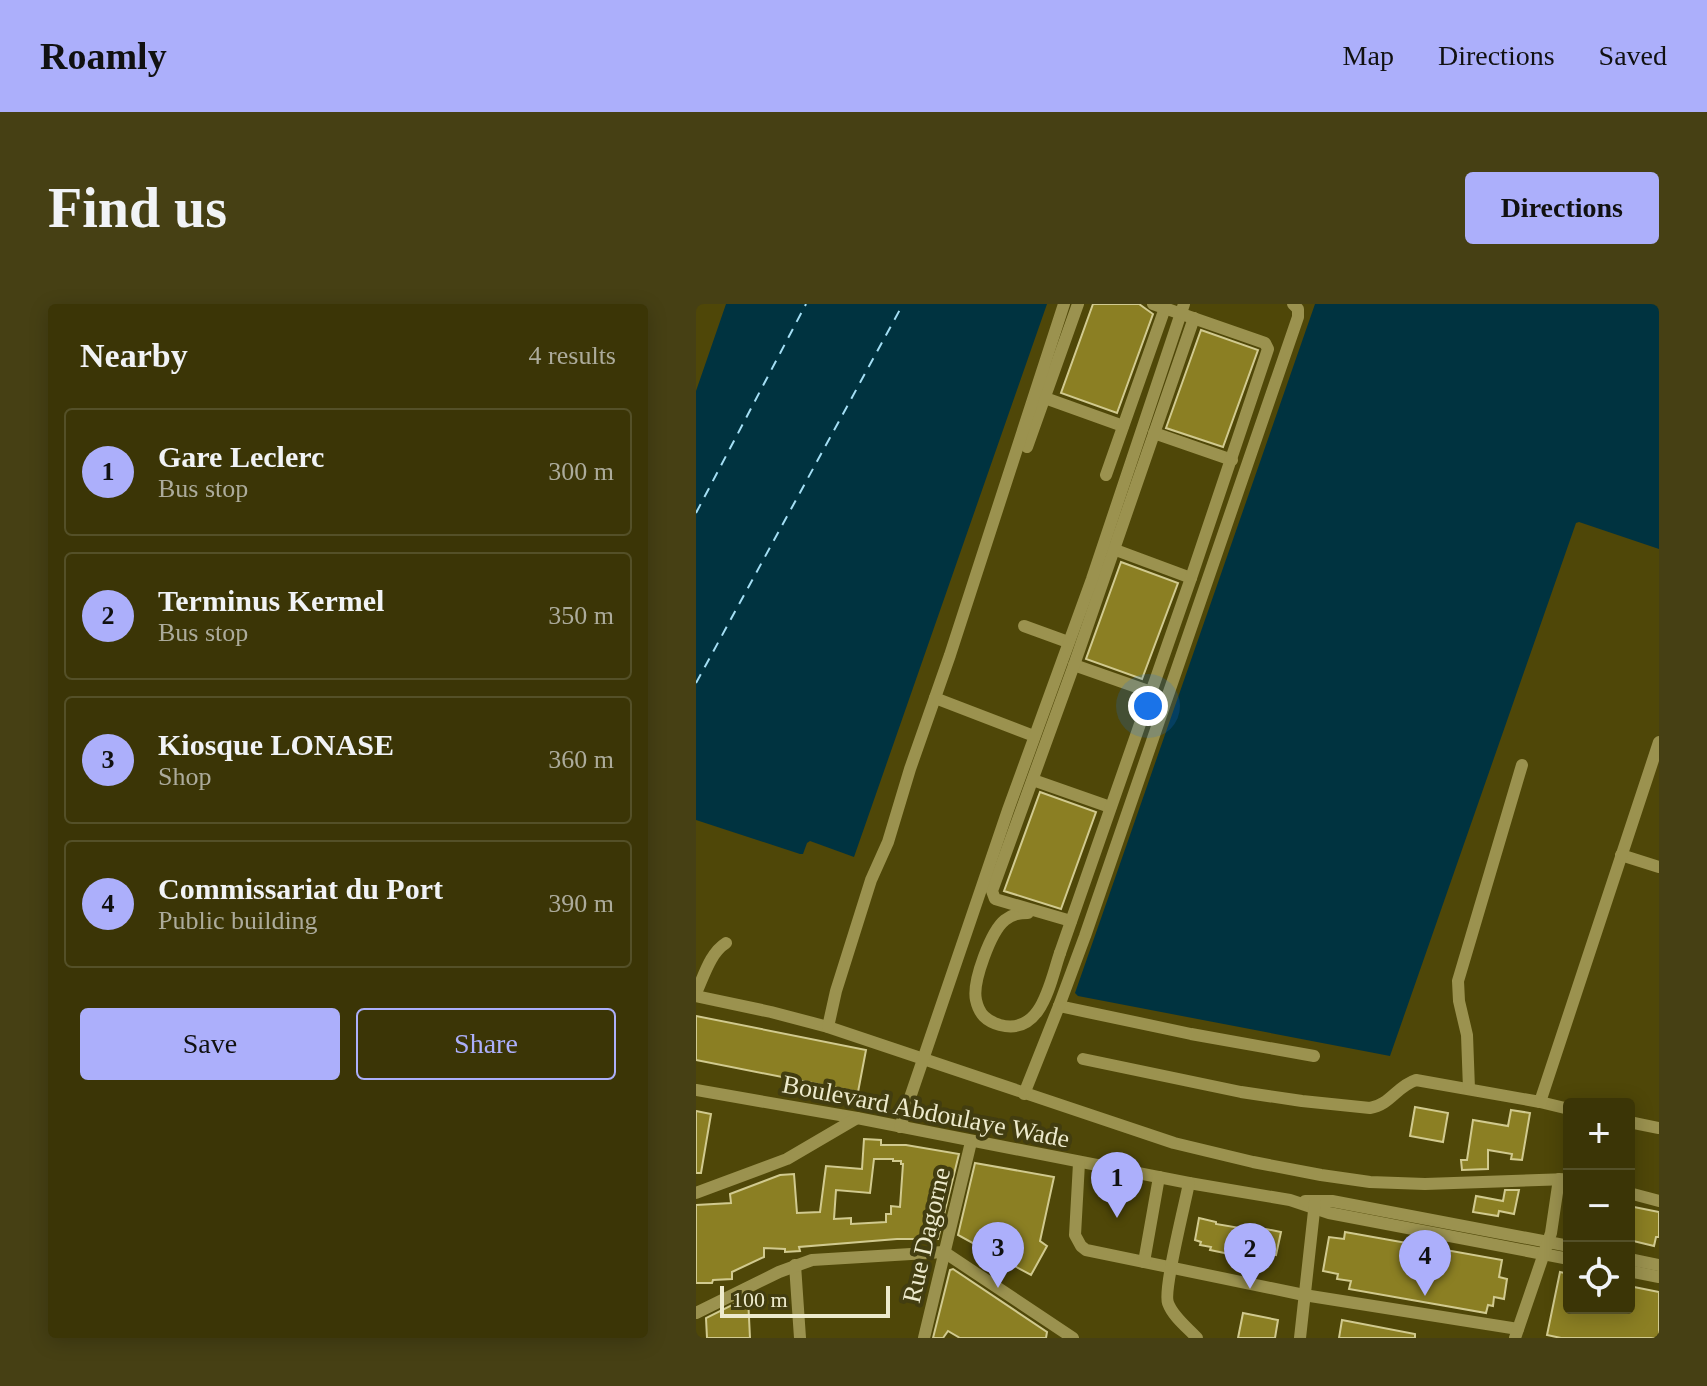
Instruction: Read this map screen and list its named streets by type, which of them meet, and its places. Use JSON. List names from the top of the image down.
{
  "streets": {
    "street": ["Boulevard Abdoulaye Wade", "Rue Dagorne"]
  },
  "crossings": [
    ["Boulevard Abdoulaye Wade", "Rue Dagorne"]
  ],
  "scale_bar": "100 m",
  "page": {
    "header": "Roamly",
    "nav": ["Map", "Directions", "Saved"],
    "buttons": [
      "Directions",
      ["Save", "Share"]
    ],
    "title": "Find us",
    "heading": ["Nearby", "4 results"],
    "list": [
      {
        "mark": "1",
        "name": "Gare Leclerc",
        "note": "Bus stop",
        "value": "300 m"
      },
      {
        "mark": "2",
        "name": "Terminus Kermel",
        "note": "Bus stop",
        "value": "350 m"
      },
      {
        "mark": "3",
        "name": "Kiosque LONASE",
        "note": "Shop",
        "value": "360 m"
      },
      {
        "mark": "4",
        "name": "Commissariat du Port",
        "note": "Public building",
        "value": "390 m"
      }
    ],
    "map_buttons": ["+", "−"],
    "pins": [
      "1",
      "3",
      "2",
      "4"
    ],
    "scale": "100 m"
  }
}
